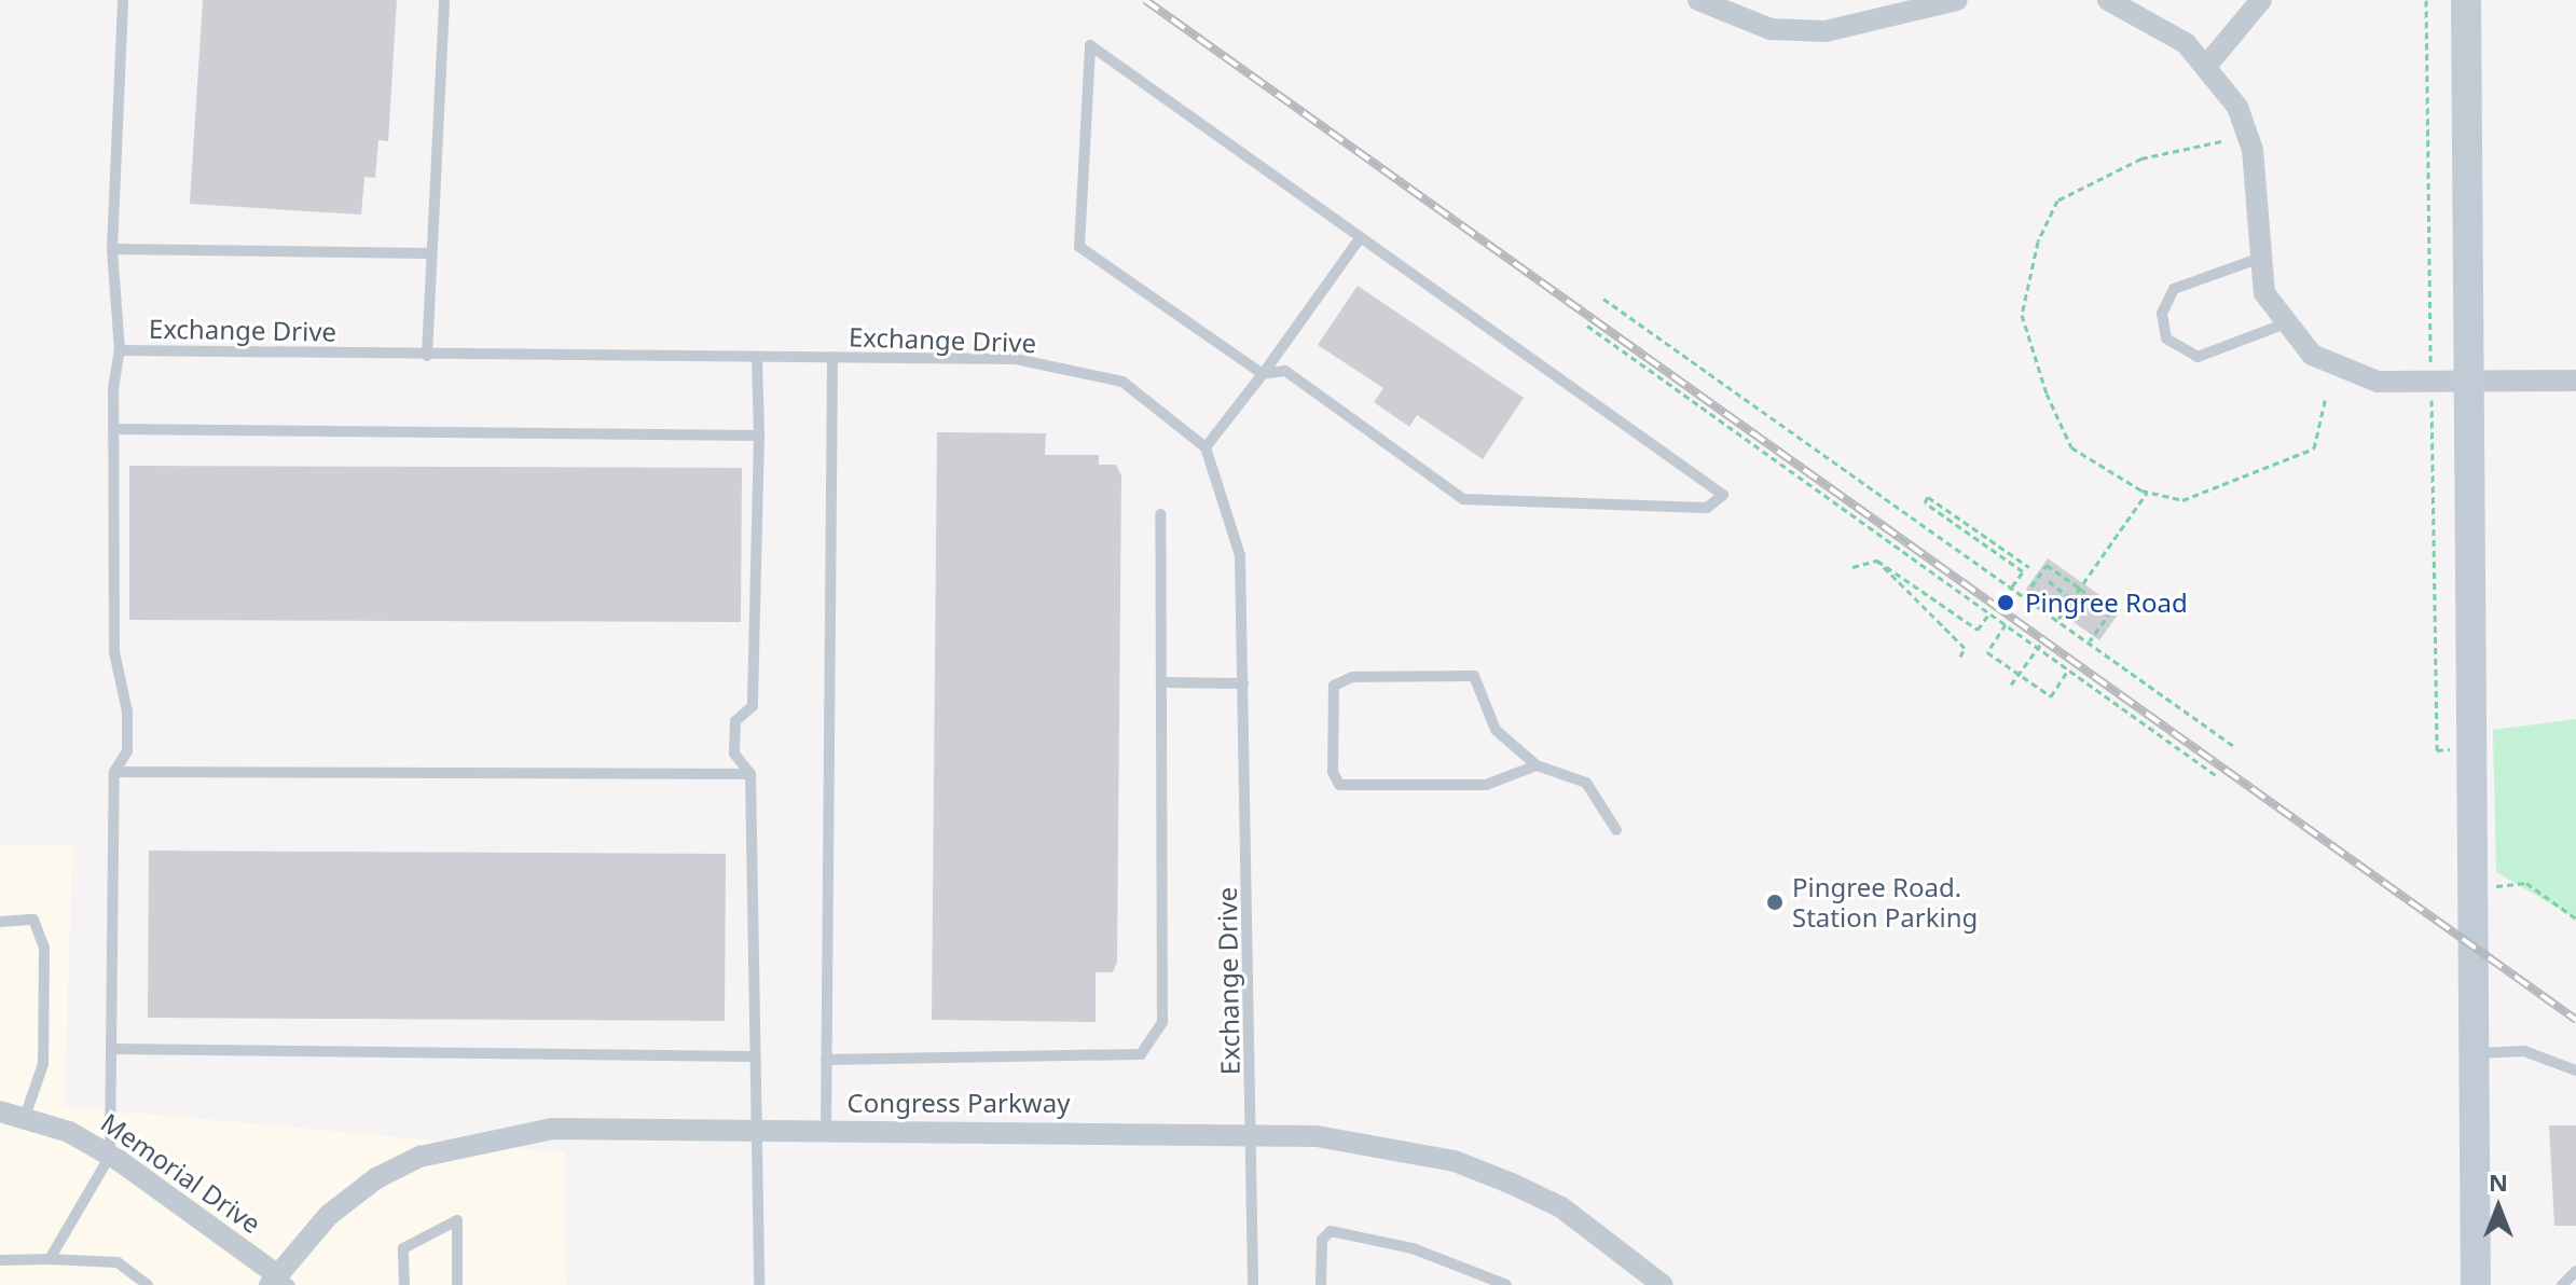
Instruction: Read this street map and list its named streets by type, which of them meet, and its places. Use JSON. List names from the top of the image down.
{
  "streets": {
    "street": ["Congress Parkway", "Memorial Drive"],
    "lane": ["Exchange Drive"]
  },
  "crossings": [
    ["Exchange Drive", "Congress Parkway"],
    ["Congress Parkway", "Memorial Drive"]
  ],
  "places": ["Pingree Road", "Pingree Road. Station Parking"],
  "north": "top"
}
